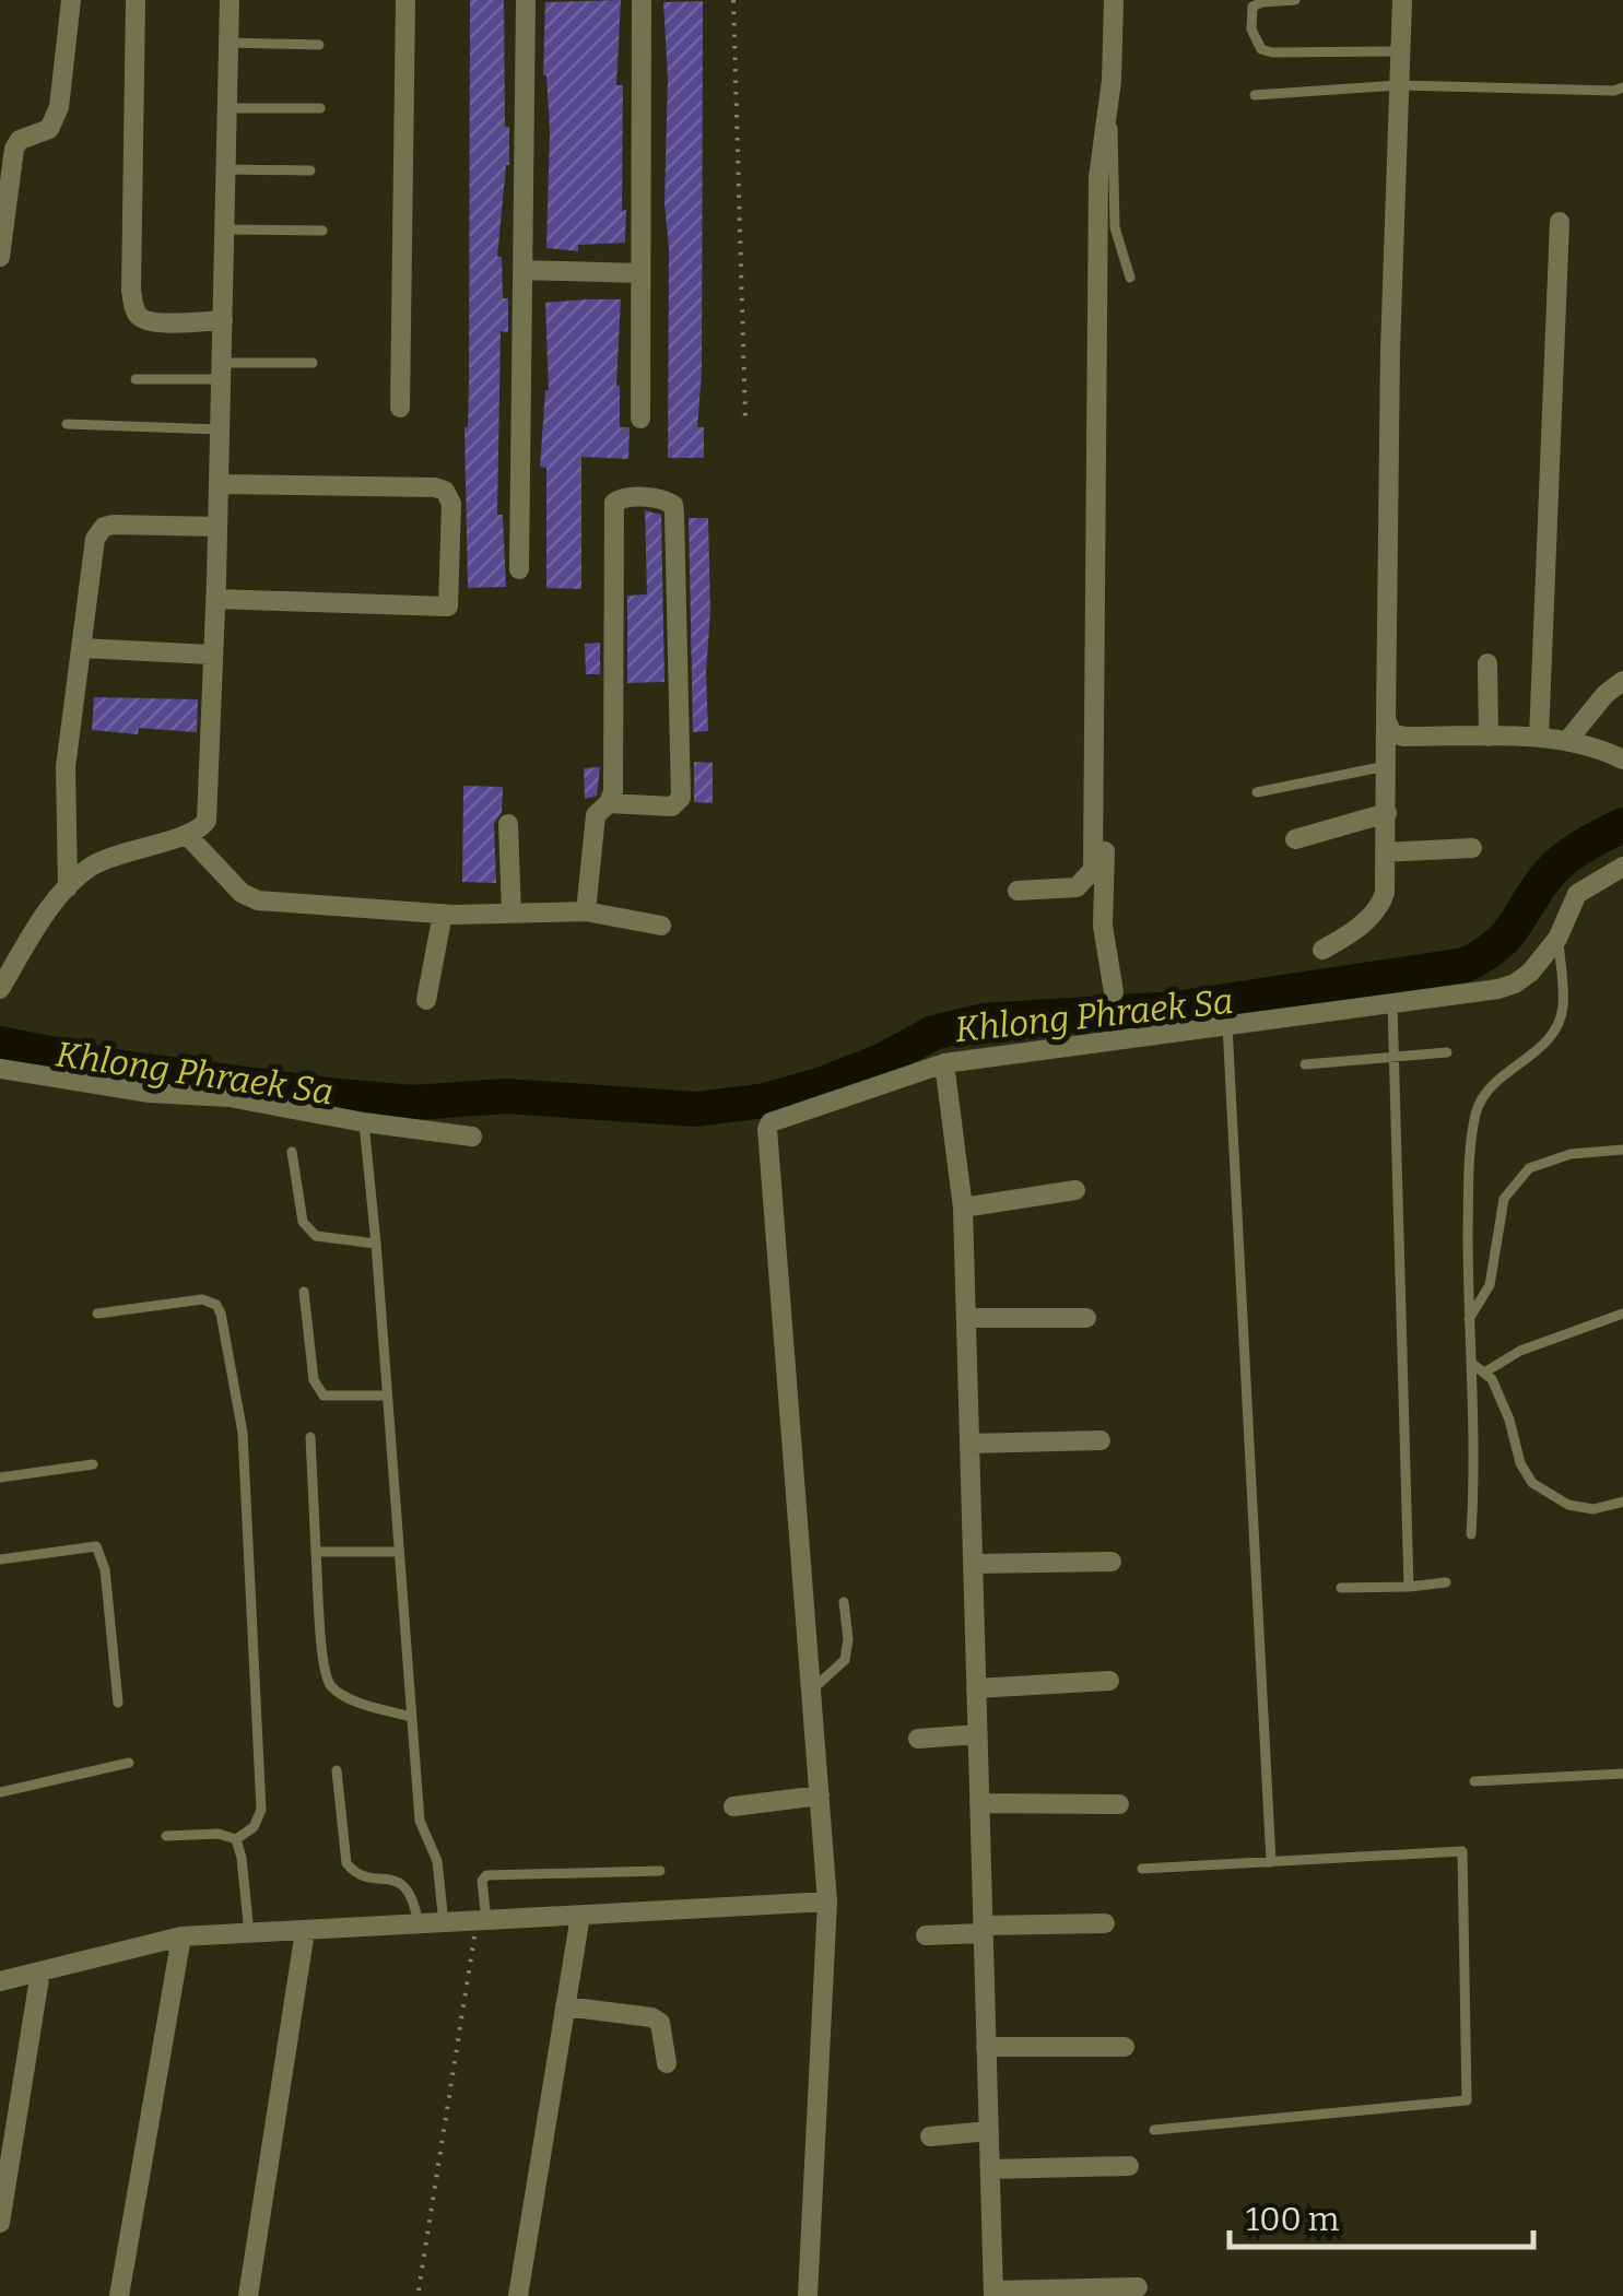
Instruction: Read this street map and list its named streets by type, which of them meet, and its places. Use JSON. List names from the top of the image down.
{
  "water": ["Khlong Phraek Sa"],
  "scale_bar": "100 m"
}
